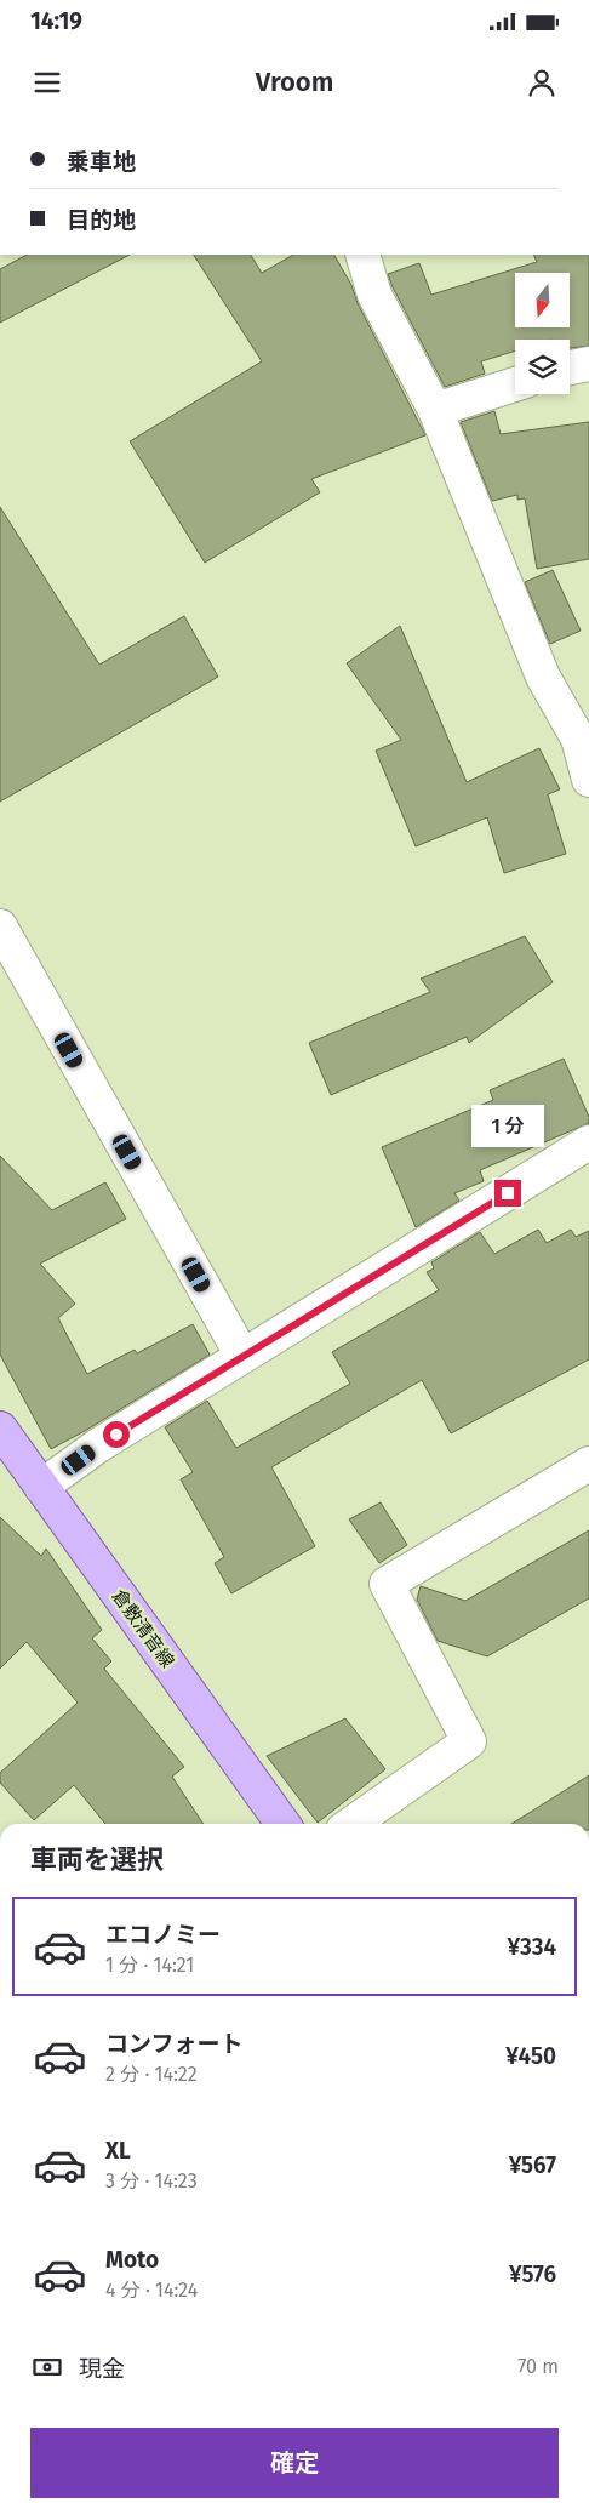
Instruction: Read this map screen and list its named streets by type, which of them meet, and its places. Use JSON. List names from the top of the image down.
{
  "streets": {
    "main road": ["倉敷清音線"]
  },
  "north": "bottom",
  "page": {
    "status": "14:19",
    "header": "Vroom",
    "banner": ["乗車地", "目的地"],
    "bubble": "1 分",
    "heading": "車両を選択",
    "list": [
      {
        "name": "エコノミー",
        "note": "1 分 · 14:21",
        "value": "¥334"
      },
      {
        "name": "コンフォート",
        "note": "2 分 · 14:22",
        "value": "¥450"
      },
      {
        "name": "XL",
        "note": "3 分 · 14:23",
        "value": "¥567"
      },
      {
        "name": "Moto",
        "note": "4 分 · 14:24",
        "value": "¥576"
      }
    ],
    "pay": ["現金", "70 m"],
    "buttons": "確定"
  }
}
